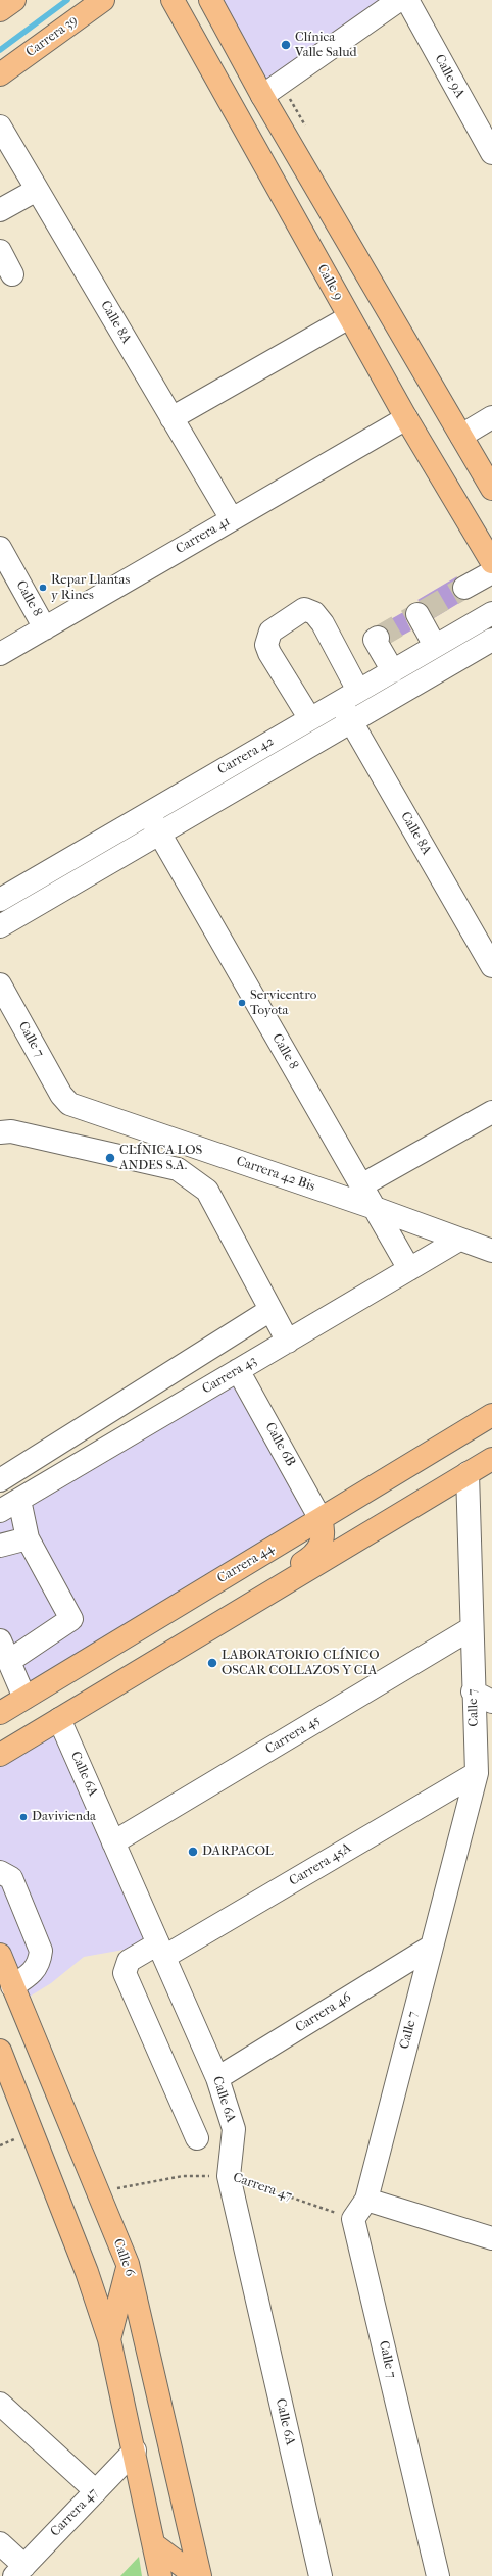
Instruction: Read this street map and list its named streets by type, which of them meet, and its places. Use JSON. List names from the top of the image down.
{
  "streets": {
    "main road": [
      "Carrera 39",
      "Calle 9",
      "Carrera 44",
      "Calle 6"
    ],
    "street": [
      "Calle 9A",
      "Calle 8A",
      "Carrera 41",
      "Calle 8",
      "Carrera 42",
      "Calle 7",
      "Carrera 42 Bis",
      "Carrera 43",
      "Calle 6B",
      "Carrera 45",
      "Calle 6A",
      "Carrera 45A",
      "Carrera 46",
      "Carrera 47"
    ]
  },
  "crossings": [
    ["Calle 9", "Carrera 41"],
    ["Calle 8A", "Carrera 41"],
    ["Calle 8A", "Carrera 42"],
    ["Carrera 41", "Calle 8"],
    ["Calle 8", "Carrera 42"],
    ["Calle 8", "Carrera 42 Bis"],
    ["Calle 8", "Carrera 43"],
    ["Calle 7", "Carrera 42 Bis"],
    ["Calle 7", "Carrera 45"],
    ["Calle 7", "Carrera 45A"],
    ["Calle 7", "Carrera 46"],
    ["Calle 7", "Carrera 47"],
    ["Carrera 42 Bis", "Carrera 43"],
    ["Carrera 43", "Calle 6B"],
    ["Calle 6B", "Carrera 44"],
    ["Carrera 45", "Calle 6A"],
    ["Calle 6A", "Carrera 45A"],
    ["Calle 6A", "Carrera 46"],
    ["Calle 6A", "Carrera 47"],
    ["Carrera 47", "Calle 6"]
  ],
  "places": [
    "Clínica Valle Salud",
    "Repar Llantas y Rines",
    "Servicentro Toyota",
    "CLÍNICA LOS ANDES S.A.",
    "LABORATORIO CLÍNICO OSCAR COLLAZOS Y CIA",
    "Davivienda",
    "DARPACOL"
  ]
}
